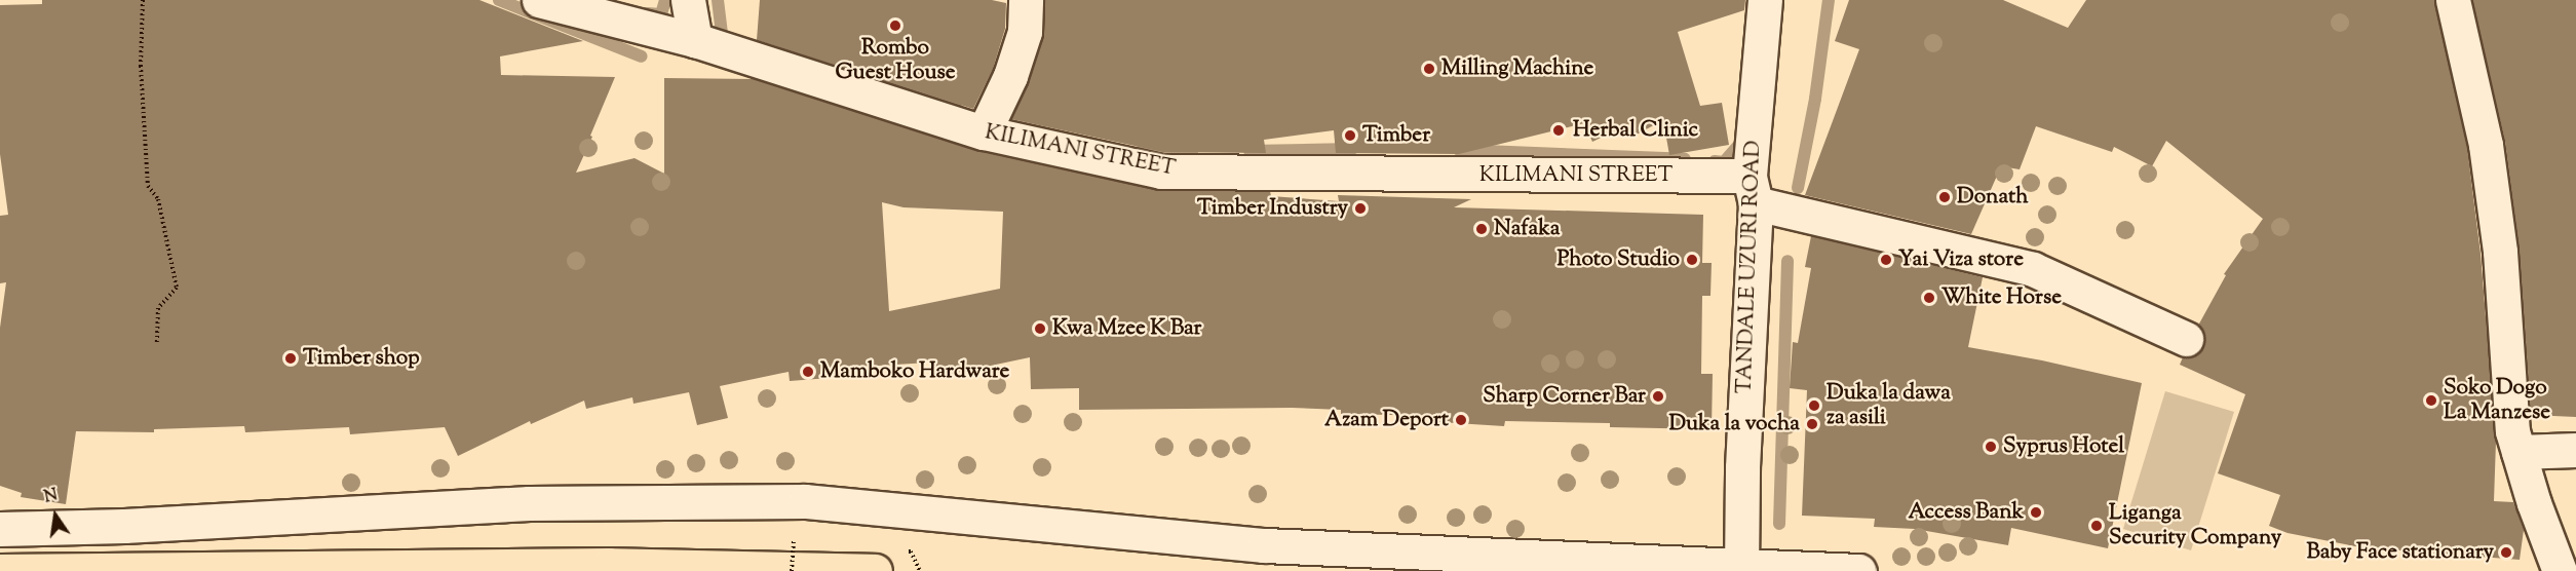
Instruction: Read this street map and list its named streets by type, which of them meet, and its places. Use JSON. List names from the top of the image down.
{
  "streets": {
    "street": ["KILIMANI STREET", "TANDALE UZURI ROAD"]
  },
  "crossings": [
    ["KILIMANI STREET", "TANDALE UZURI ROAD"]
  ],
  "places": [
    "Rombo Guest House",
    "Milling Machine",
    "Herbal Clinic",
    "Timber",
    "Donath",
    "Timber Industry",
    "Nafaka",
    "Photo Studio",
    "Yai Viza store",
    "White Horse",
    "Kwa Mzee K Bar",
    "Timber shop",
    "Mamboko Hardware",
    "Sharp Corner Bar",
    "Soko Dogo La Manzese",
    "Duka la dawa za asili",
    "Azam Deport",
    "Duka la vocha",
    "Syprus Hotel",
    "Access Bank",
    "Liganga Security Company",
    "Baby Face stationary"
  ],
  "north": "top"
}
